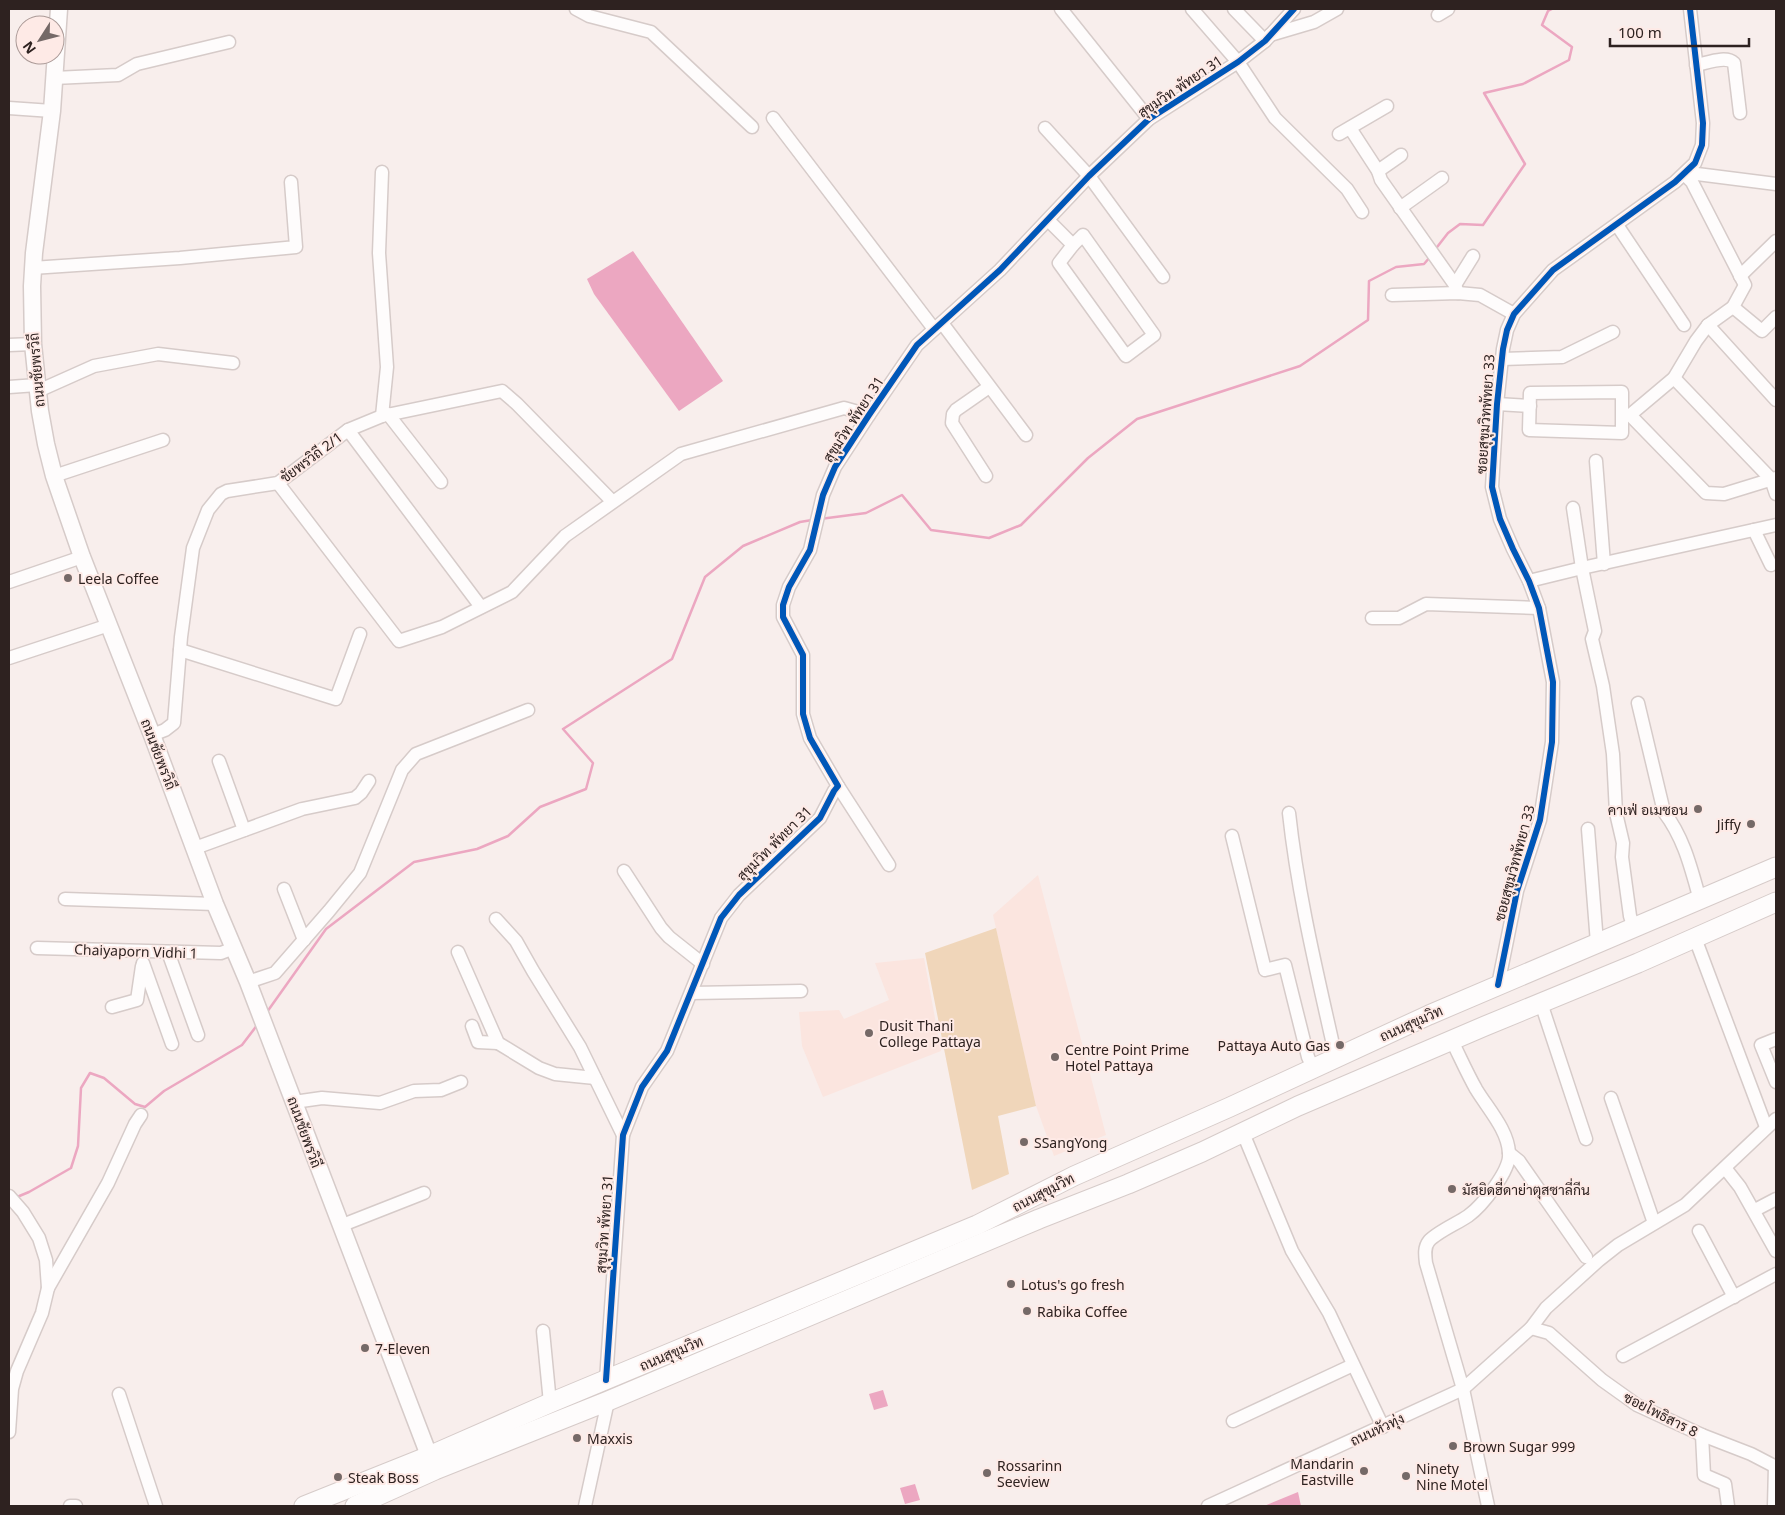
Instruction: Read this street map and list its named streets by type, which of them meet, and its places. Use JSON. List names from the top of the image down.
{
  "streets": {
    "highway": ["ถนนสุขุมวิท"],
    "main road": ["ถนนชัยพรวิถี"],
    "street": [
      "สุขุมวิท พัทยา 31",
      "ซอยสุขุมวิทพัทยา 33",
      "ชัยพรวิถี 2/1",
      "Chaiyaporn Vidhi 1",
      "ซอยโพธิสาร 8",
      "ถนนหัวทุ่ง"
    ]
  },
  "crossings": [
    ["สุขุมวิท พัทยา 31", "ถนนสุขุมวิท"],
    ["ถนนชัยพรวิถี", "ชัยพรวิถี 2/1"],
    ["ถนนชัยพรวิถี", "Chaiyaporn Vidhi 1"],
    ["ถนนชัยพรวิถี", "ถนนสุขุมวิท"],
    ["ซอยสุขุมวิทพัทยา 33", "ถนนสุขุมวิท"],
    ["ซอยโพธิสาร 8", "ถนนหัวทุ่ง"]
  ],
  "places": [
    "Leela Coffee",
    "คาเฟ่ อเมซอน",
    "Jiffy",
    "Dusit Thani College Pattaya",
    "Pattaya Auto Gas",
    "Centre Point Prime Hotel Pattaya",
    "SSangYong",
    "มัสยิดฮี่ดาย่าตุสซาลี่กีน",
    "Lotus's go fresh",
    "Rabika Coffee",
    "7-Eleven",
    "Maxxis",
    "Brown Sugar 999",
    "Mandarin Eastville",
    "Rossarinn Seeview",
    "Ninety Nine Motel",
    "Steak Boss"
  ],
  "scale_bar": "100 m",
  "north": "bottom left"
}
